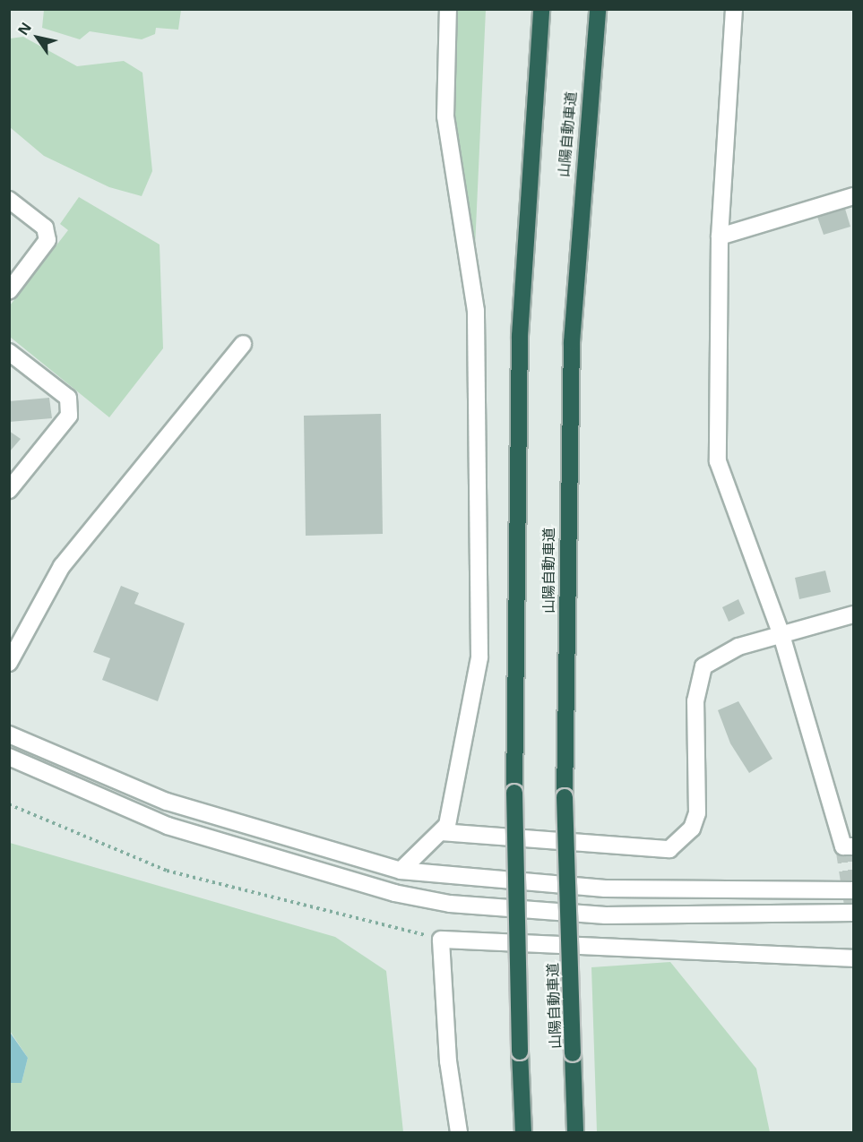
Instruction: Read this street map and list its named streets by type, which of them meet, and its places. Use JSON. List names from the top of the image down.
{
  "streets": {
    "highway": ["山陽自動車道"]
  },
  "north": "top left"
}
